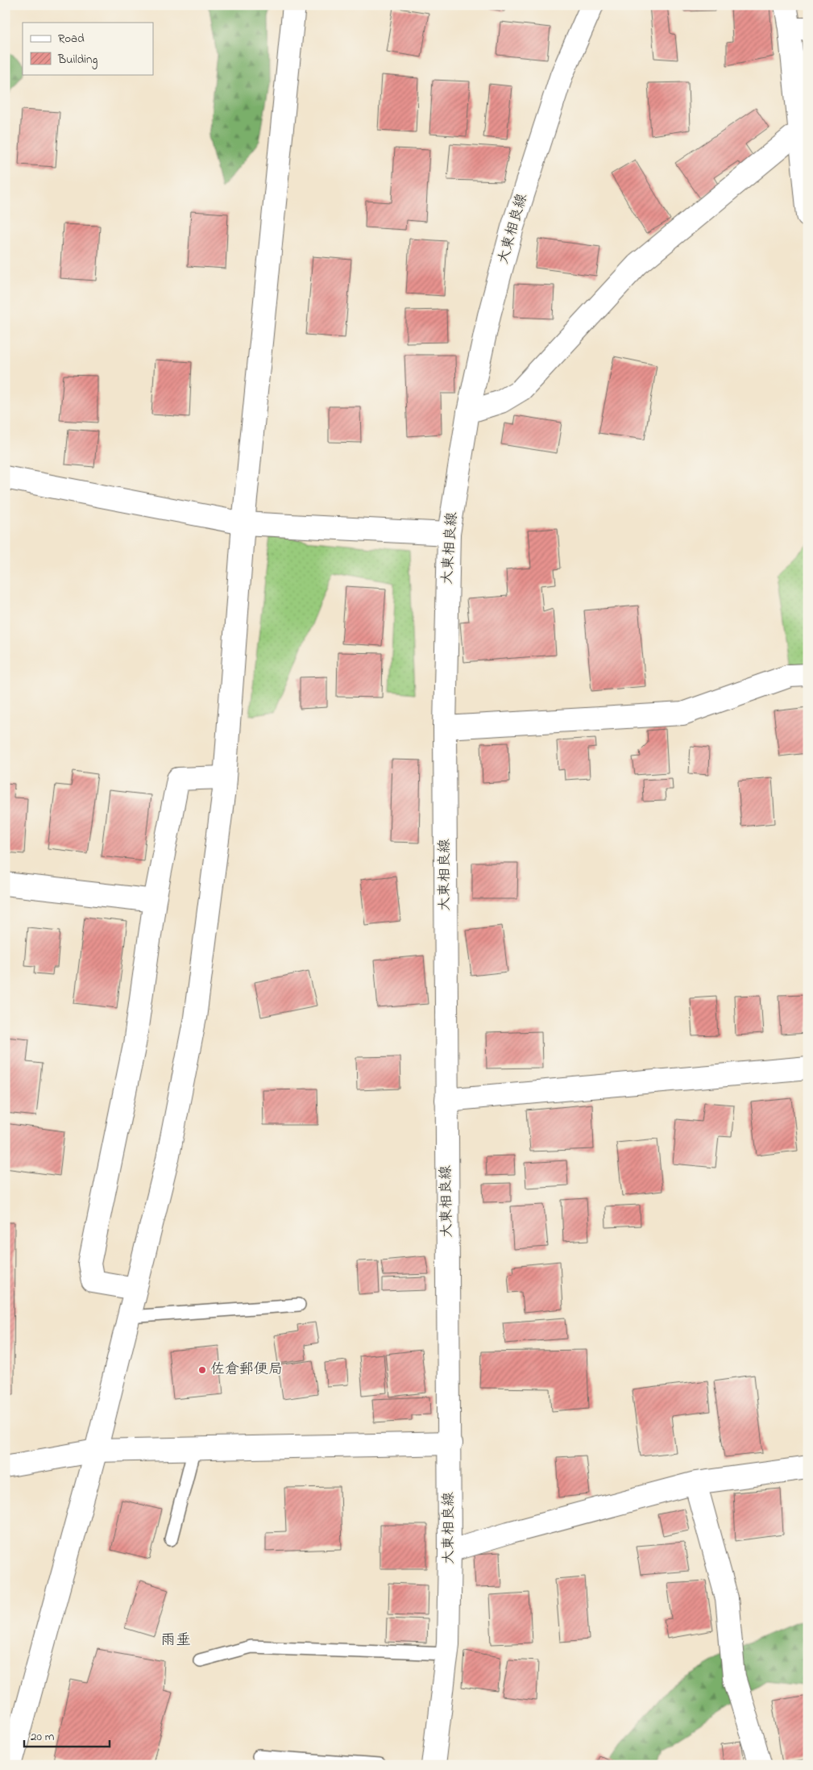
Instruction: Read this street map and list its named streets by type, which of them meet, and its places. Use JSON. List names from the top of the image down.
{
  "streets": {
    "street": ["大東相良線"]
  },
  "districts": ["雨垂"],
  "places": ["佐倉郵便局"],
  "legend": ["Road", "Building"],
  "scale_bar": "20 m"
}
